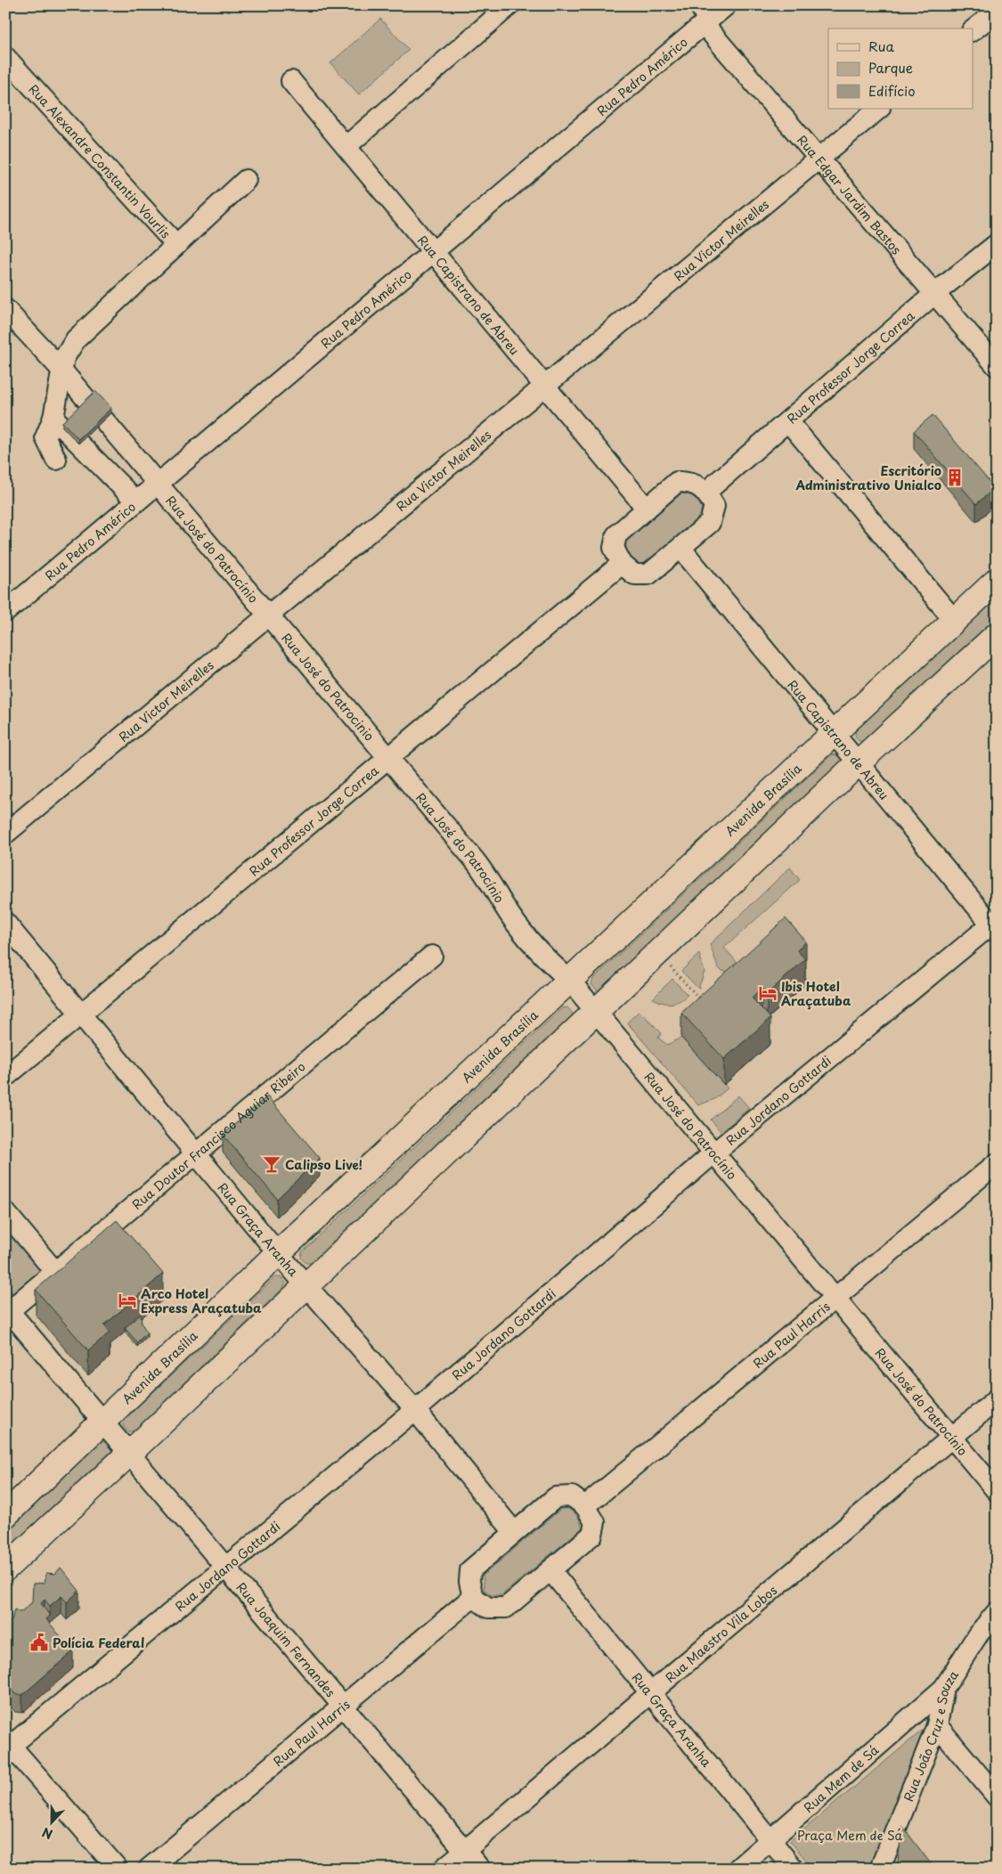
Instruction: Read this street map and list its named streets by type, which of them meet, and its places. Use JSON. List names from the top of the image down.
{
  "streets": {
    "main road": ["Avenida Brasília"],
    "street": [
      "Rua Pedro Américo",
      "Rua Alexandre Constantin Vourlis",
      "Rua Edgar Jardim Bastos",
      "Rua Victor Meirelles",
      "Rua Capistrano de Abreu",
      "Rua Professor Jorge Correa",
      "Rua José do Patrocínio",
      "Rua José do Patrocinio",
      "Rua Jordano Gottardi",
      "Rua Doutor Francisco Aguiar Ribeiro",
      "Rua Graça Aranha",
      "Rua Paul Harris",
      "Rua Maestro Vila Lobos",
      "Rua Joaquim Fernandes",
      "Rua João Cruz e Souza",
      "Rua Mem de Sá"
    ]
  },
  "crossings": [
    ["Rua Pedro Américo", "Rua Edgar Jardim Bastos"],
    ["Rua Pedro Américo", "Rua Capistrano de Abreu"],
    ["Rua Pedro Américo", "Rua José do Patrocínio"],
    ["Rua Edgar Jardim Bastos", "Rua Victor Meirelles"],
    ["Rua Edgar Jardim Bastos", "Rua Professor Jorge Correa"],
    ["Rua Victor Meirelles", "Rua Capistrano de Abreu"],
    ["Rua Victor Meirelles", "Rua José do Patrocínio"],
    ["Rua Victor Meirelles", "Rua José do Patrocinio"],
    ["Rua Capistrano de Abreu", "Avenida Brasília"],
    ["Rua Capistrano de Abreu", "Rua Jordano Gottardi"],
    ["Rua Professor Jorge Correa", "Rua José do Patrocínio"],
    ["Rua Professor Jorge Correa", "Rua José do Patrocinio"],
    ["Rua Professor Jorge Correa", "Rua Graça Aranha"],
    ["Rua José do Patrocínio", "Rua José do Patrocinio"],
    ["Rua José do Patrocínio", "Avenida Brasília"],
    ["Rua José do Patrocínio", "Rua Jordano Gottardi"],
    ["Rua José do Patrocínio", "Rua Paul Harris"],
    ["Rua José do Patrocínio", "Rua Maestro Vila Lobos"],
    ["Avenida Brasília", "Rua Graça Aranha"],
    ["Avenida Brasília", "Rua Joaquim Fernandes"],
    ["Rua Jordano Gottardi", "Rua Graça Aranha"],
    ["Rua Jordano Gottardi", "Rua Joaquim Fernandes"],
    ["Rua Doutor Francisco Aguiar Ribeiro", "Rua Graça Aranha"],
    ["Rua Doutor Francisco Aguiar Ribeiro", "Rua Joaquim Fernandes"],
    ["Rua Graça Aranha", "Rua Maestro Vila Lobos"],
    ["Rua Graça Aranha", "Rua Mem de Sá"],
    ["Rua Paul Harris", "Rua Joaquim Fernandes"],
    ["Rua Maestro Vila Lobos", "Rua Joaquim Fernandes"],
    ["Rua João Cruz e Souza", "Rua Mem de Sá"]
  ],
  "parks": ["Praça Mem de Sá"],
  "places": {
    "building": ["Escritório Administrativo Unialco"],
    "hotel": ["Ibis Hotel Araçatuba", "Arco Hotel Express Araçatuba"],
    "bar": ["Calipso Live!"],
    "public building": ["Polícia Federal"]
  },
  "legend": ["Rua", "Parque", "Edifício"],
  "north": "bottom"
}
